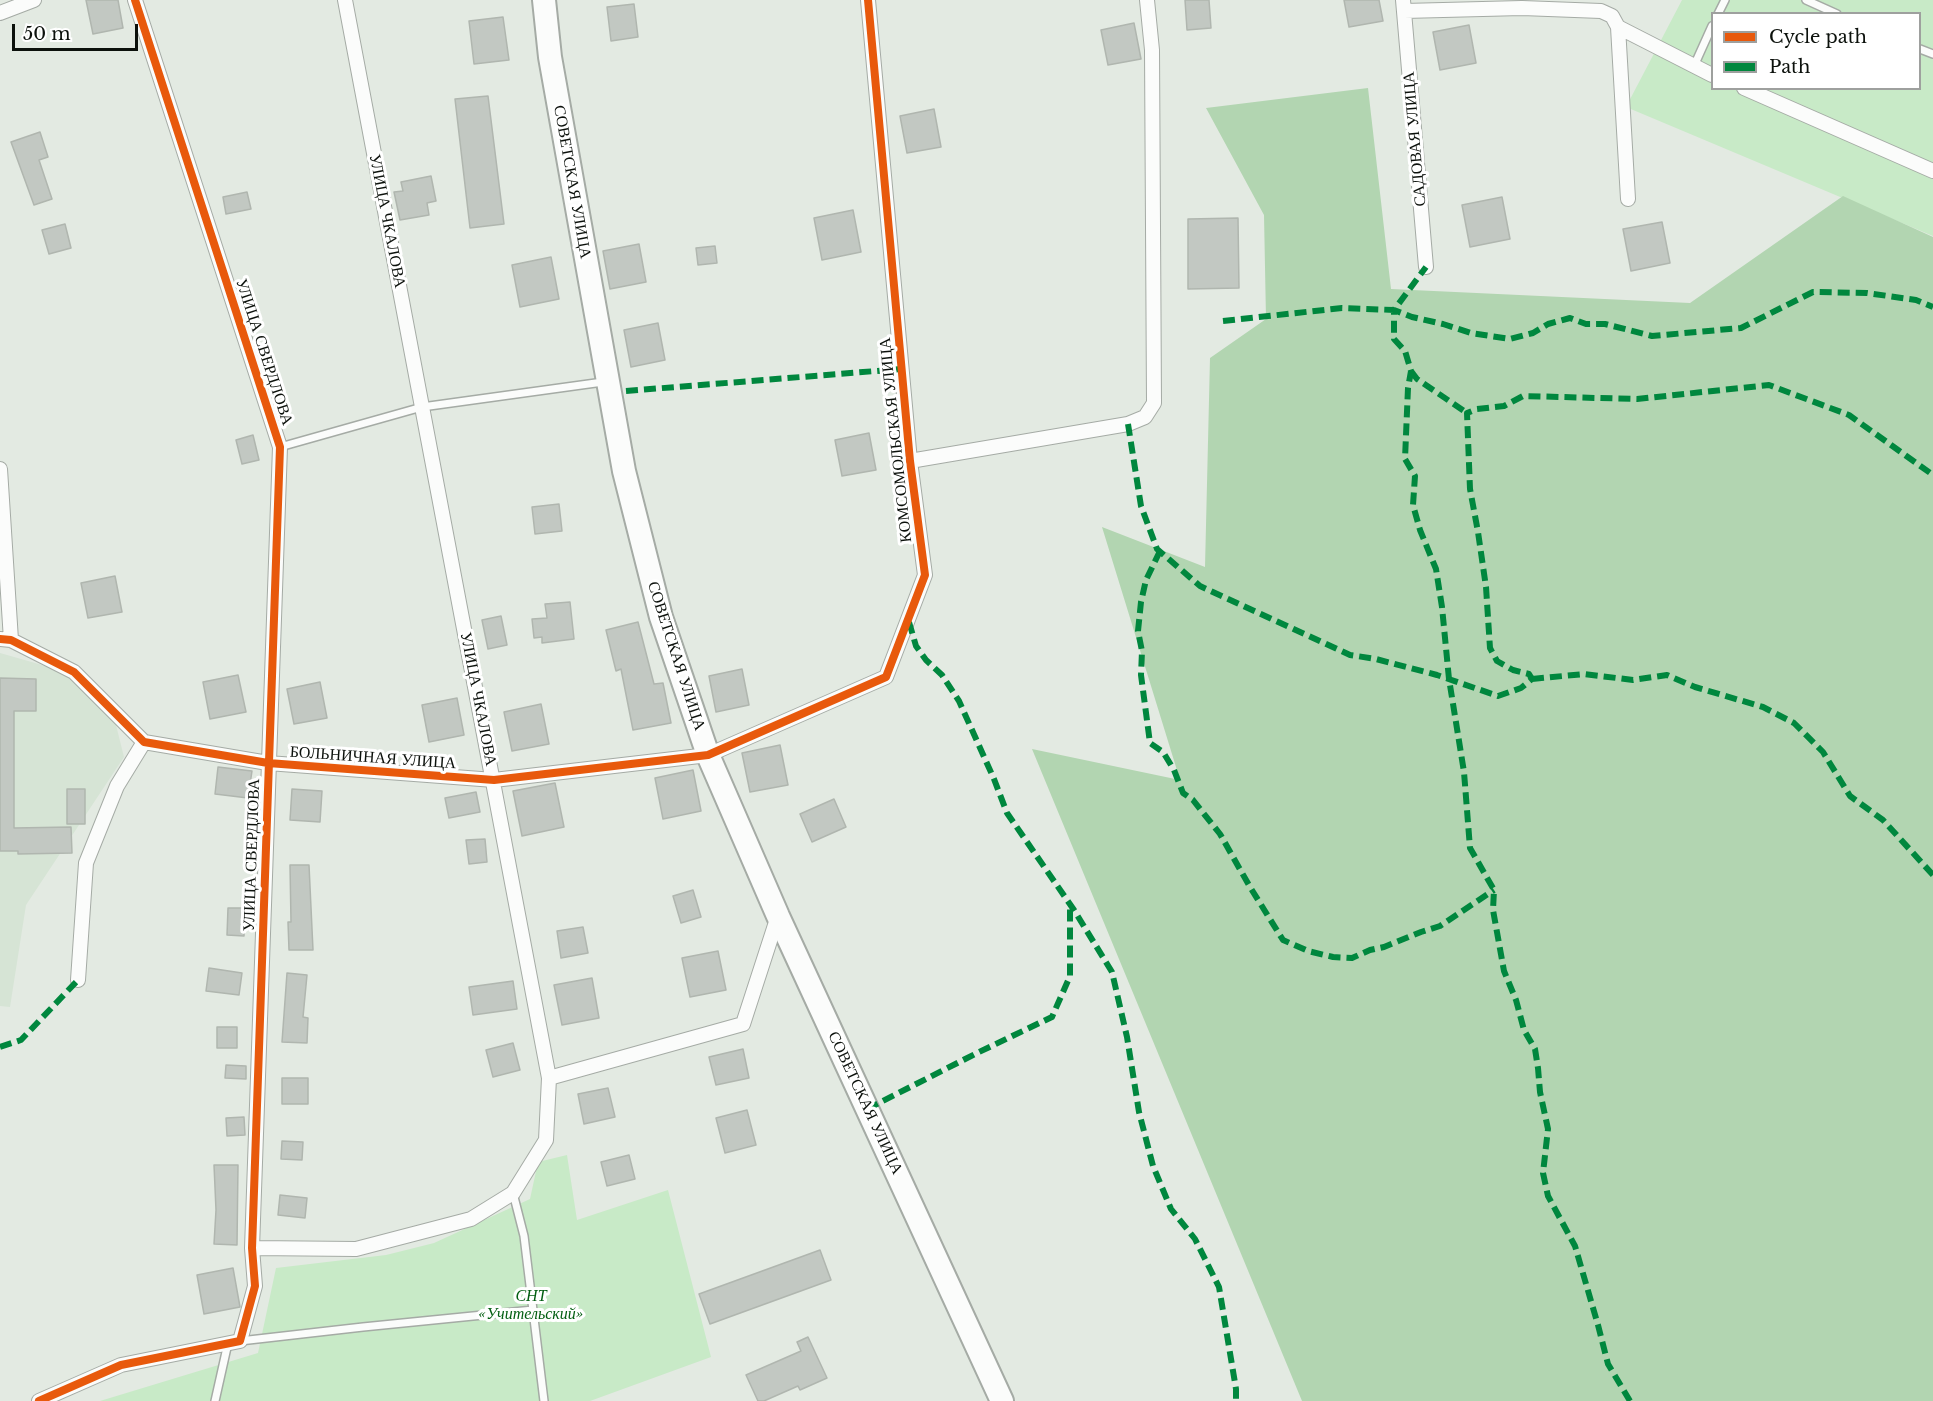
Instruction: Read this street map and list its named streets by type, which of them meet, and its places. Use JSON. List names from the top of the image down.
{
  "streets": {
    "main road": ["СОВЕТСКАЯ УЛИЦА"],
    "street": [
      "САДОВАЯ УЛИЦА",
      "УЛИЦА ЧКАЛОВА",
      "УЛИЦА СВЕРДЛОВА",
      "КОМСОМОЛЬСКАЯ УЛИЦА",
      "БОЛЬНИЧНАЯ УЛИЦА"
    ]
  },
  "crossings": [
    ["СОВЕТСКАЯ УЛИЦА", "КОМСОМОЛЬСКАЯ УЛИЦА"],
    ["СОВЕТСКАЯ УЛИЦА", "БОЛЬНИЧНАЯ УЛИЦА"],
    ["УЛИЦА ЧКАЛОВА", "УЛИЦА СВЕРДЛОВА"],
    ["УЛИЦА ЧКАЛОВА", "БОЛЬНИЧНАЯ УЛИЦА"],
    ["УЛИЦА СВЕРДЛОВА", "БОЛЬНИЧНАЯ УЛИЦА"],
    ["КОМСОМОЛЬСКАЯ УЛИЦА", "БОЛЬНИЧНАЯ УЛИЦА"]
  ],
  "parks": ["СНТ «Учительский»"],
  "legend": ["Cycle path", "Path"],
  "scale_bar": "50 m"
}
